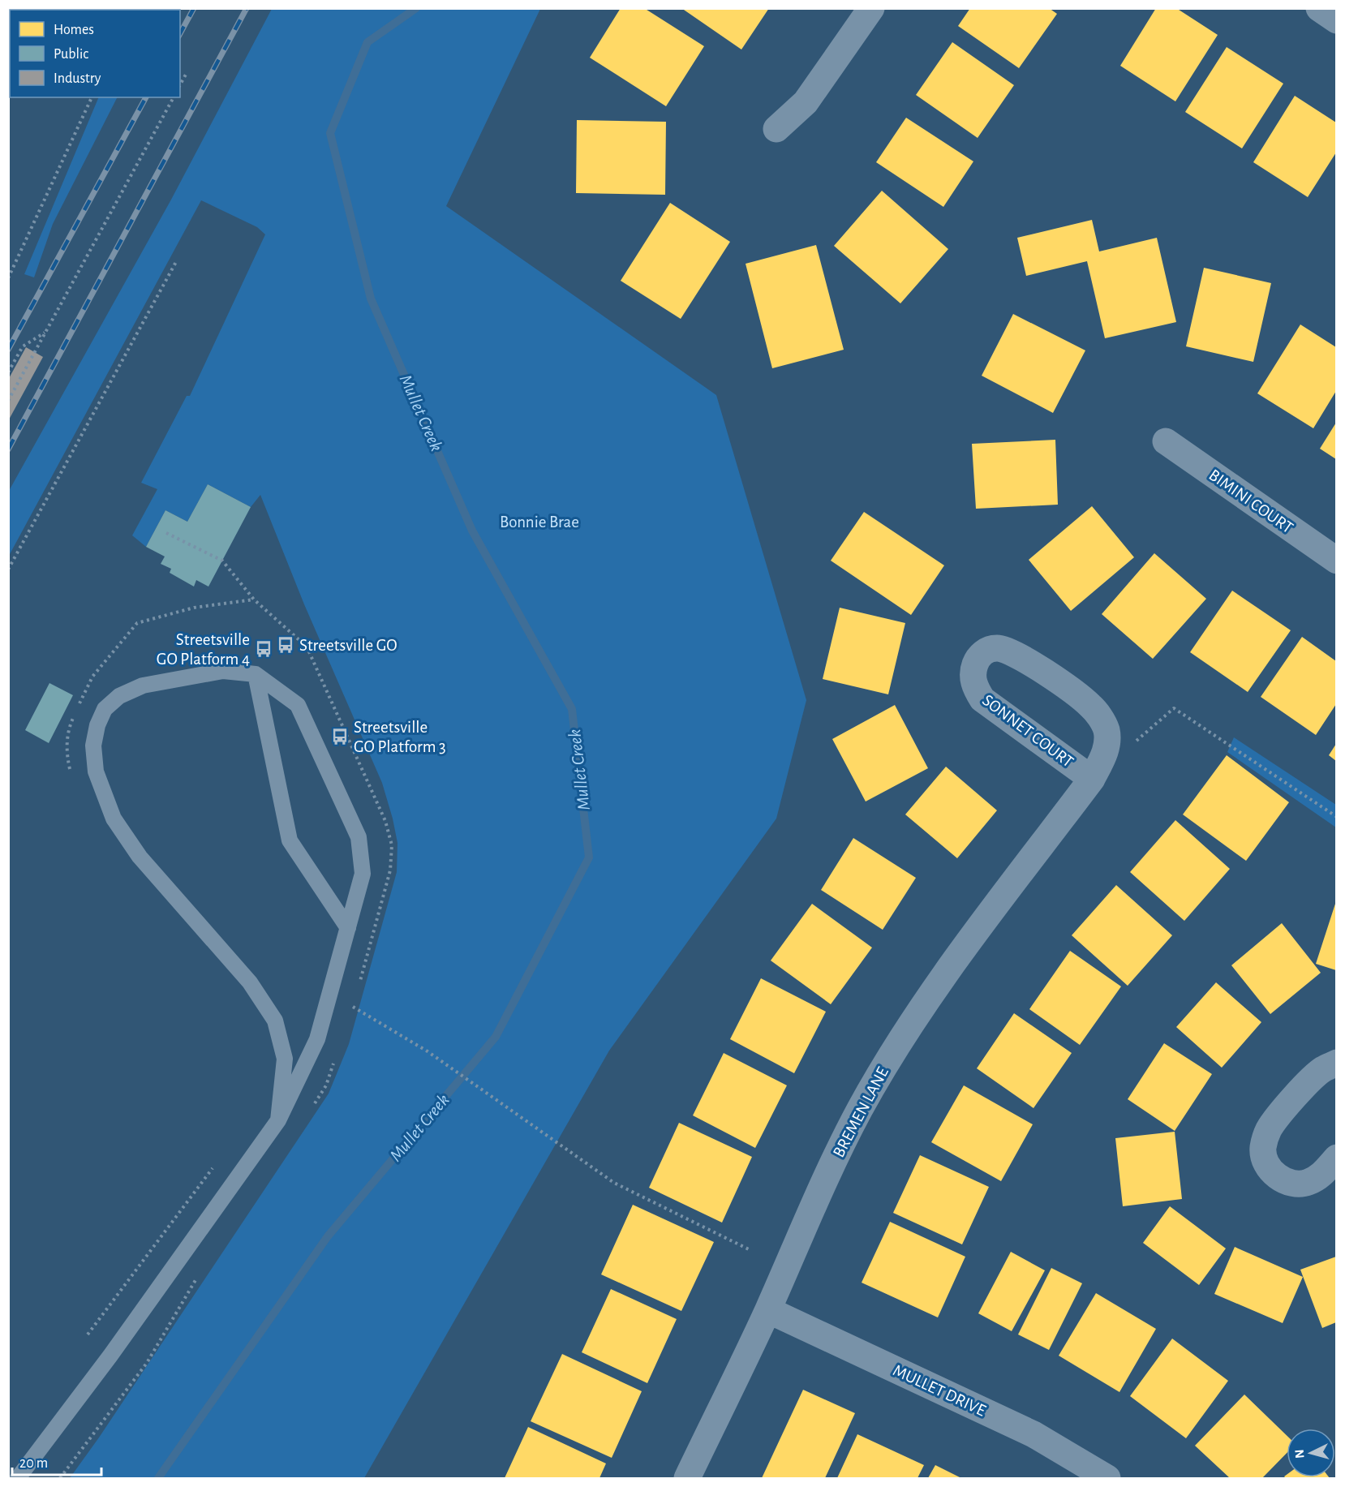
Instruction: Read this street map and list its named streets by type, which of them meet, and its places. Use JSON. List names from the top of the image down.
{
  "streets": {
    "street": [
      "BIMINI COURT",
      "SONNET COURT",
      "BREMEN LANE",
      "MULLET DRIVE"
    ]
  },
  "crossings": [
    ["SONNET COURT", "BREMEN LANE"],
    ["BREMEN LANE", "MULLET DRIVE"]
  ],
  "water": ["Mullet Creek"],
  "parks": ["Bonnie Brae"],
  "places": {
    "bus stop": ["Streetsville GO", "Streetsville GO Platform 4", "Streetsville GO Platform 3"]
  },
  "legend": ["Homes", "Public", "Industry"],
  "scale_bar": "20 m",
  "north": "left"
}
